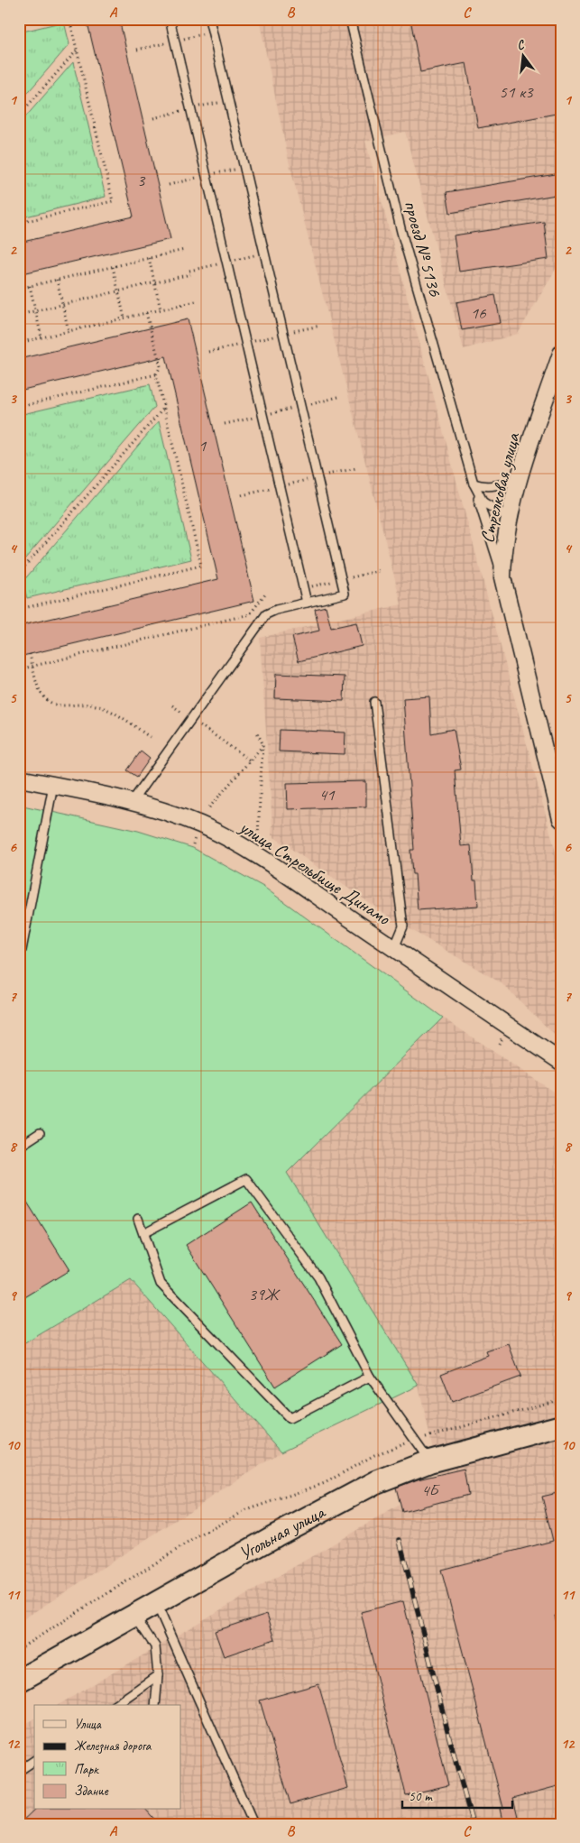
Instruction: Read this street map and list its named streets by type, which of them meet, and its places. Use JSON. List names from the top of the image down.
{
  "streets": {
    "street": ["Стрелковая улица", "улица Стрельбище Динамо", "Угольная улица"],
    "lane": ["проезд № 5136"]
  },
  "crossings": [
    ["проезд № 5136", "Стрелковая улица"]
  ],
  "house_numbers": [
    "51 к3",
    "3",
    "16",
    "1",
    "41",
    "39Ж",
    "4Б"
  ],
  "legend": [
    "Улица",
    "Железная дорога",
    "Парк",
    "Здание"
  ],
  "scale_bar": "50 m",
  "north": "top",
  "grid": {
    "columns": ["A", "B", "C"],
    "rows": [
      "1",
      "2",
      "3",
      "4",
      "5",
      "6",
      "7",
      "8",
      "9",
      "10",
      "11",
      "12"
    ]
  }
}
